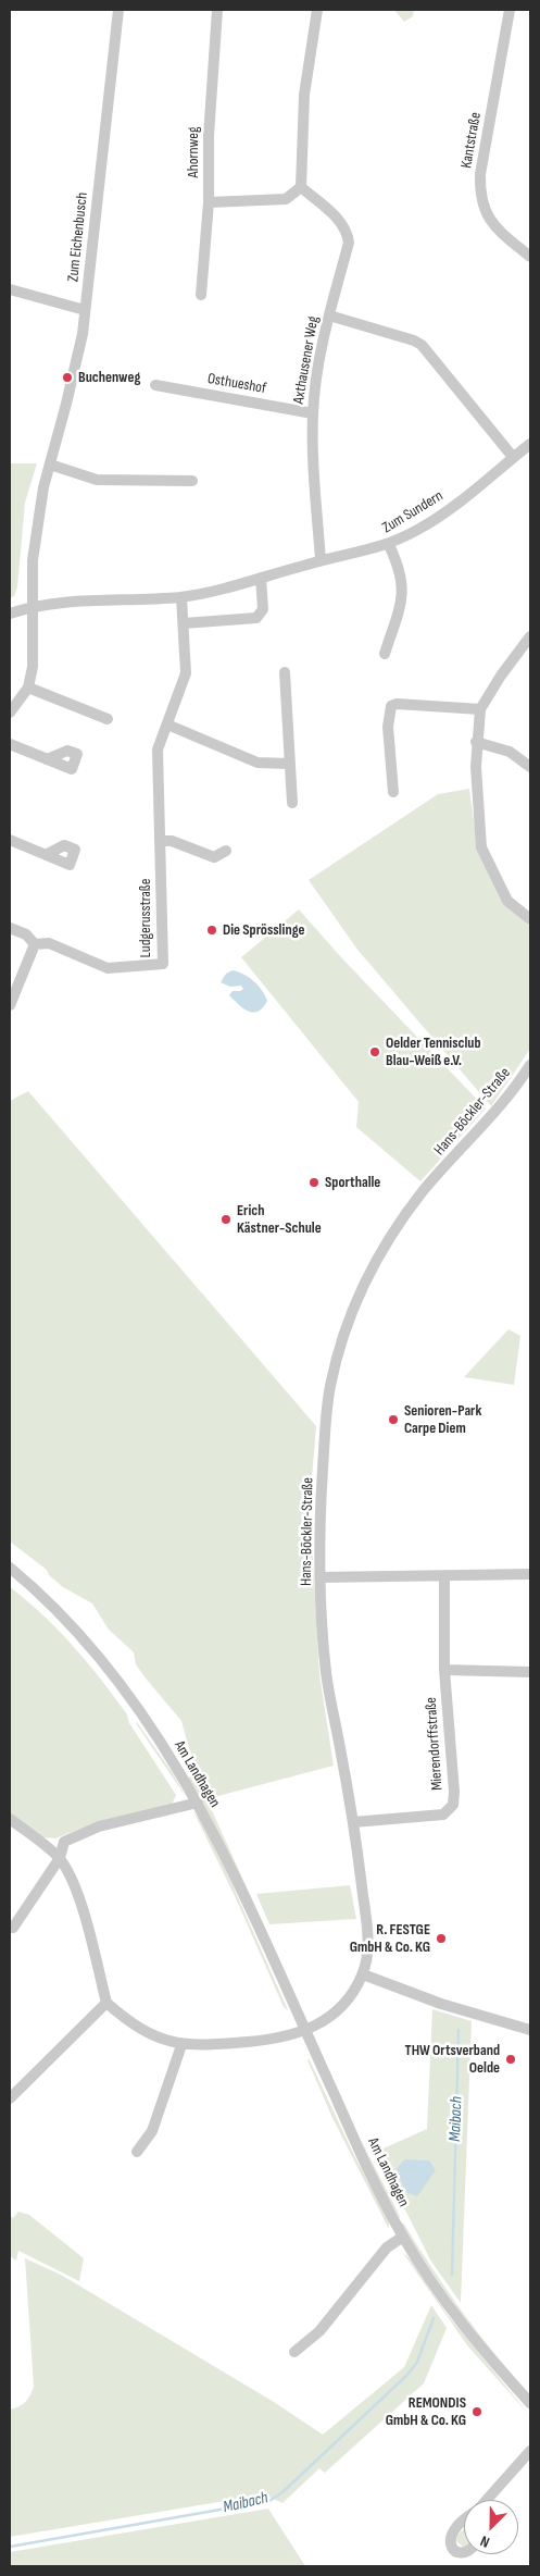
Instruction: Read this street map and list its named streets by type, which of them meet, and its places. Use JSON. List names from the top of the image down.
{
  "streets": {
    "street": [
      "Kantstraße",
      "Ahornweg",
      "Zum Eichenbusch",
      "Axthausener Weg",
      "Osthueshof",
      "Zum Sundern",
      "Ludgerusstraße",
      "Hans-Böckler-Straße",
      "Mierendorffstraße",
      "Am Landhagen"
    ]
  },
  "crossings": [
    ["Zum Eichenbusch", "Zum Sundern"],
    ["Axthausener Weg", "Osthueshof"],
    ["Axthausener Weg", "Zum Sundern"],
    ["Zum Sundern", "Ludgerusstraße"],
    ["Hans-Böckler-Straße", "Mierendorffstraße"],
    ["Hans-Böckler-Straße", "Am Landhagen"]
  ],
  "water": ["Maibach"],
  "places": [
    "Buchenweg",
    "Die Sprösslinge",
    "Oelder Tennisclub Blau-Weiß e.V.",
    "Sporthalle",
    "Erich Kästner-Schule",
    "Senioren-Park Carpe Diem",
    "R. FESTGE GmbH & Co. KG",
    "THW Ortsverband Oelde",
    "REMONDIS GmbH & Co. KG"
  ],
  "north": "bottom left"
}
